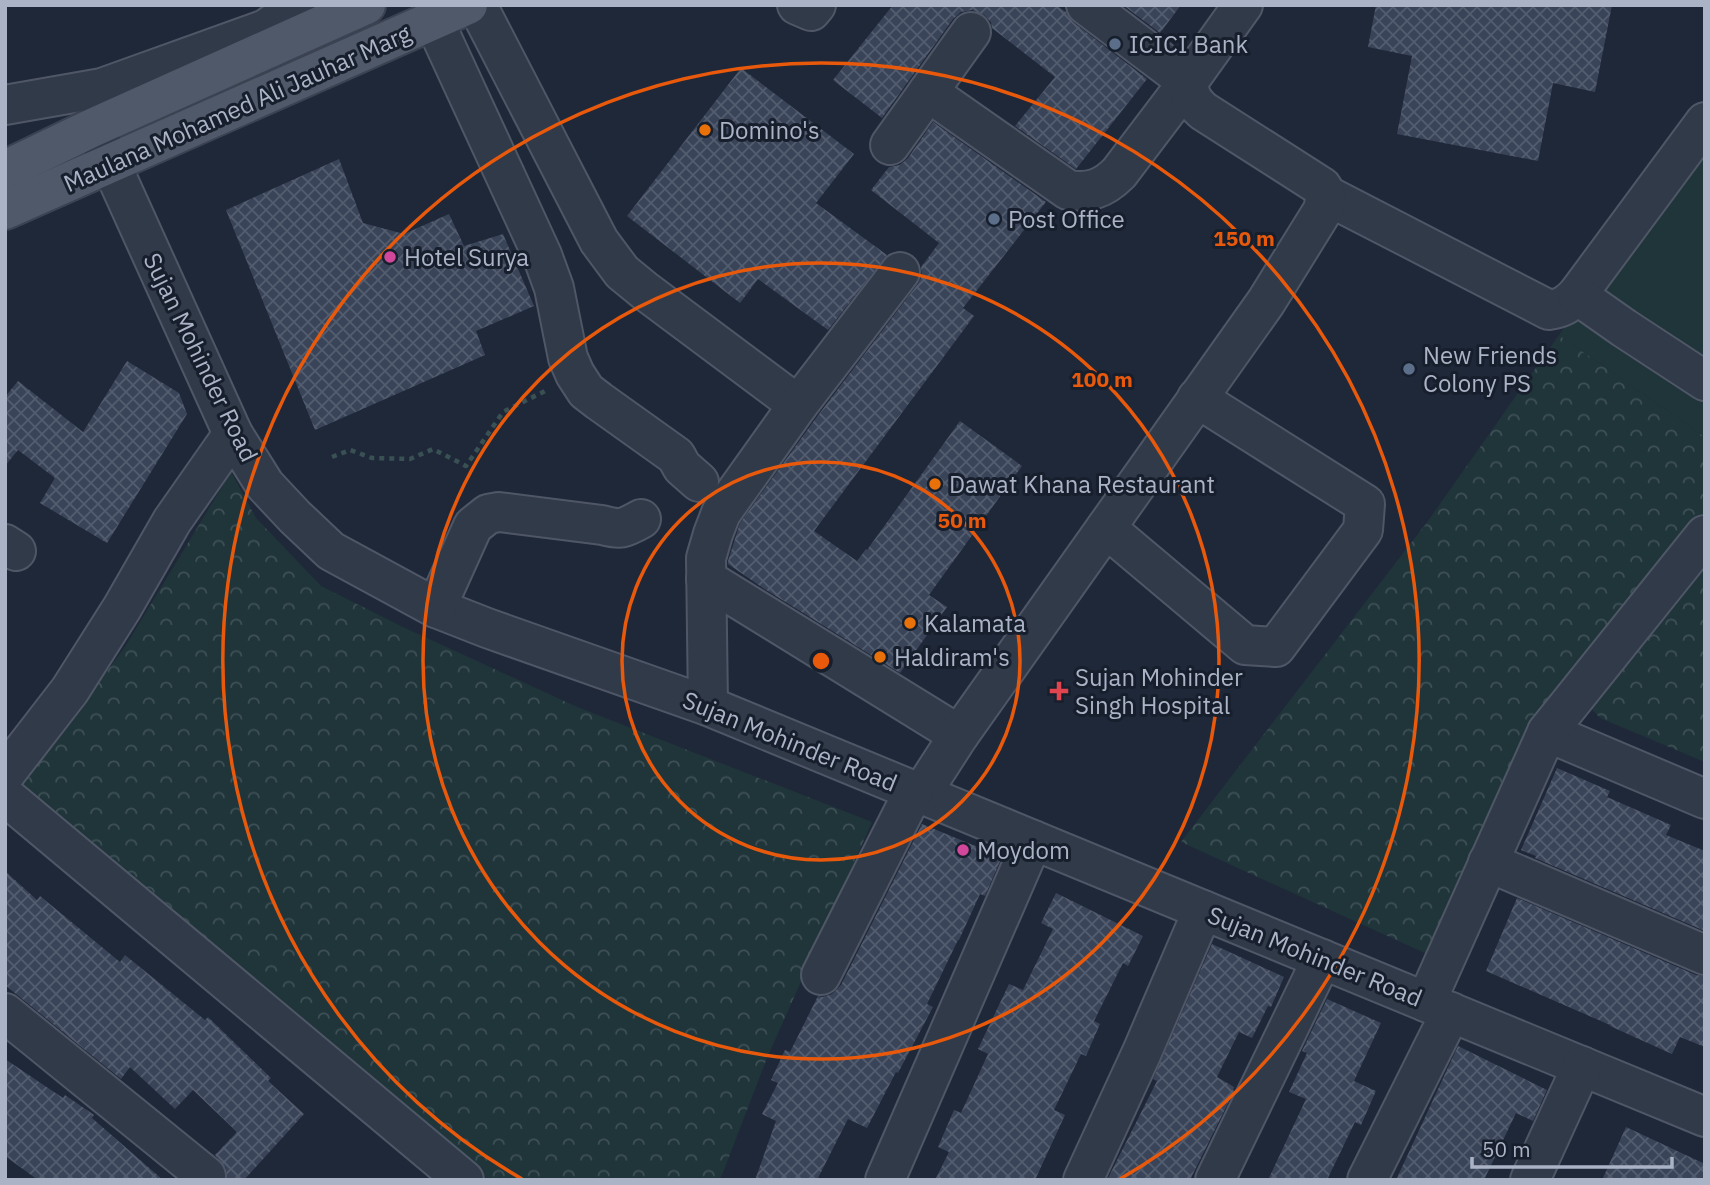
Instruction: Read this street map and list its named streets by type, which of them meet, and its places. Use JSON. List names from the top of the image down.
{
  "streets": {
    "main road": ["Maulana Mohamed Ali Jauhar Marg"],
    "street": ["Sujan Mohinder Road"]
  },
  "crossings": [
    ["Maulana Mohamed Ali Jauhar Marg", "Sujan Mohinder Road"]
  ],
  "places": {
    "other": [
      "ICICI Bank",
      "Domino's",
      "Post Office",
      "Hotel Surya",
      "New Friends Colony PS",
      "Dawat Khana Restaurant",
      "Kalamata",
      "Haldiram's",
      "Moydom"
    ],
    "health": ["Sujan Mohinder Singh Hospital"]
  },
  "scale_bar": "50 m",
  "rings": ["150 m", "100 m", "50 m"]
}
